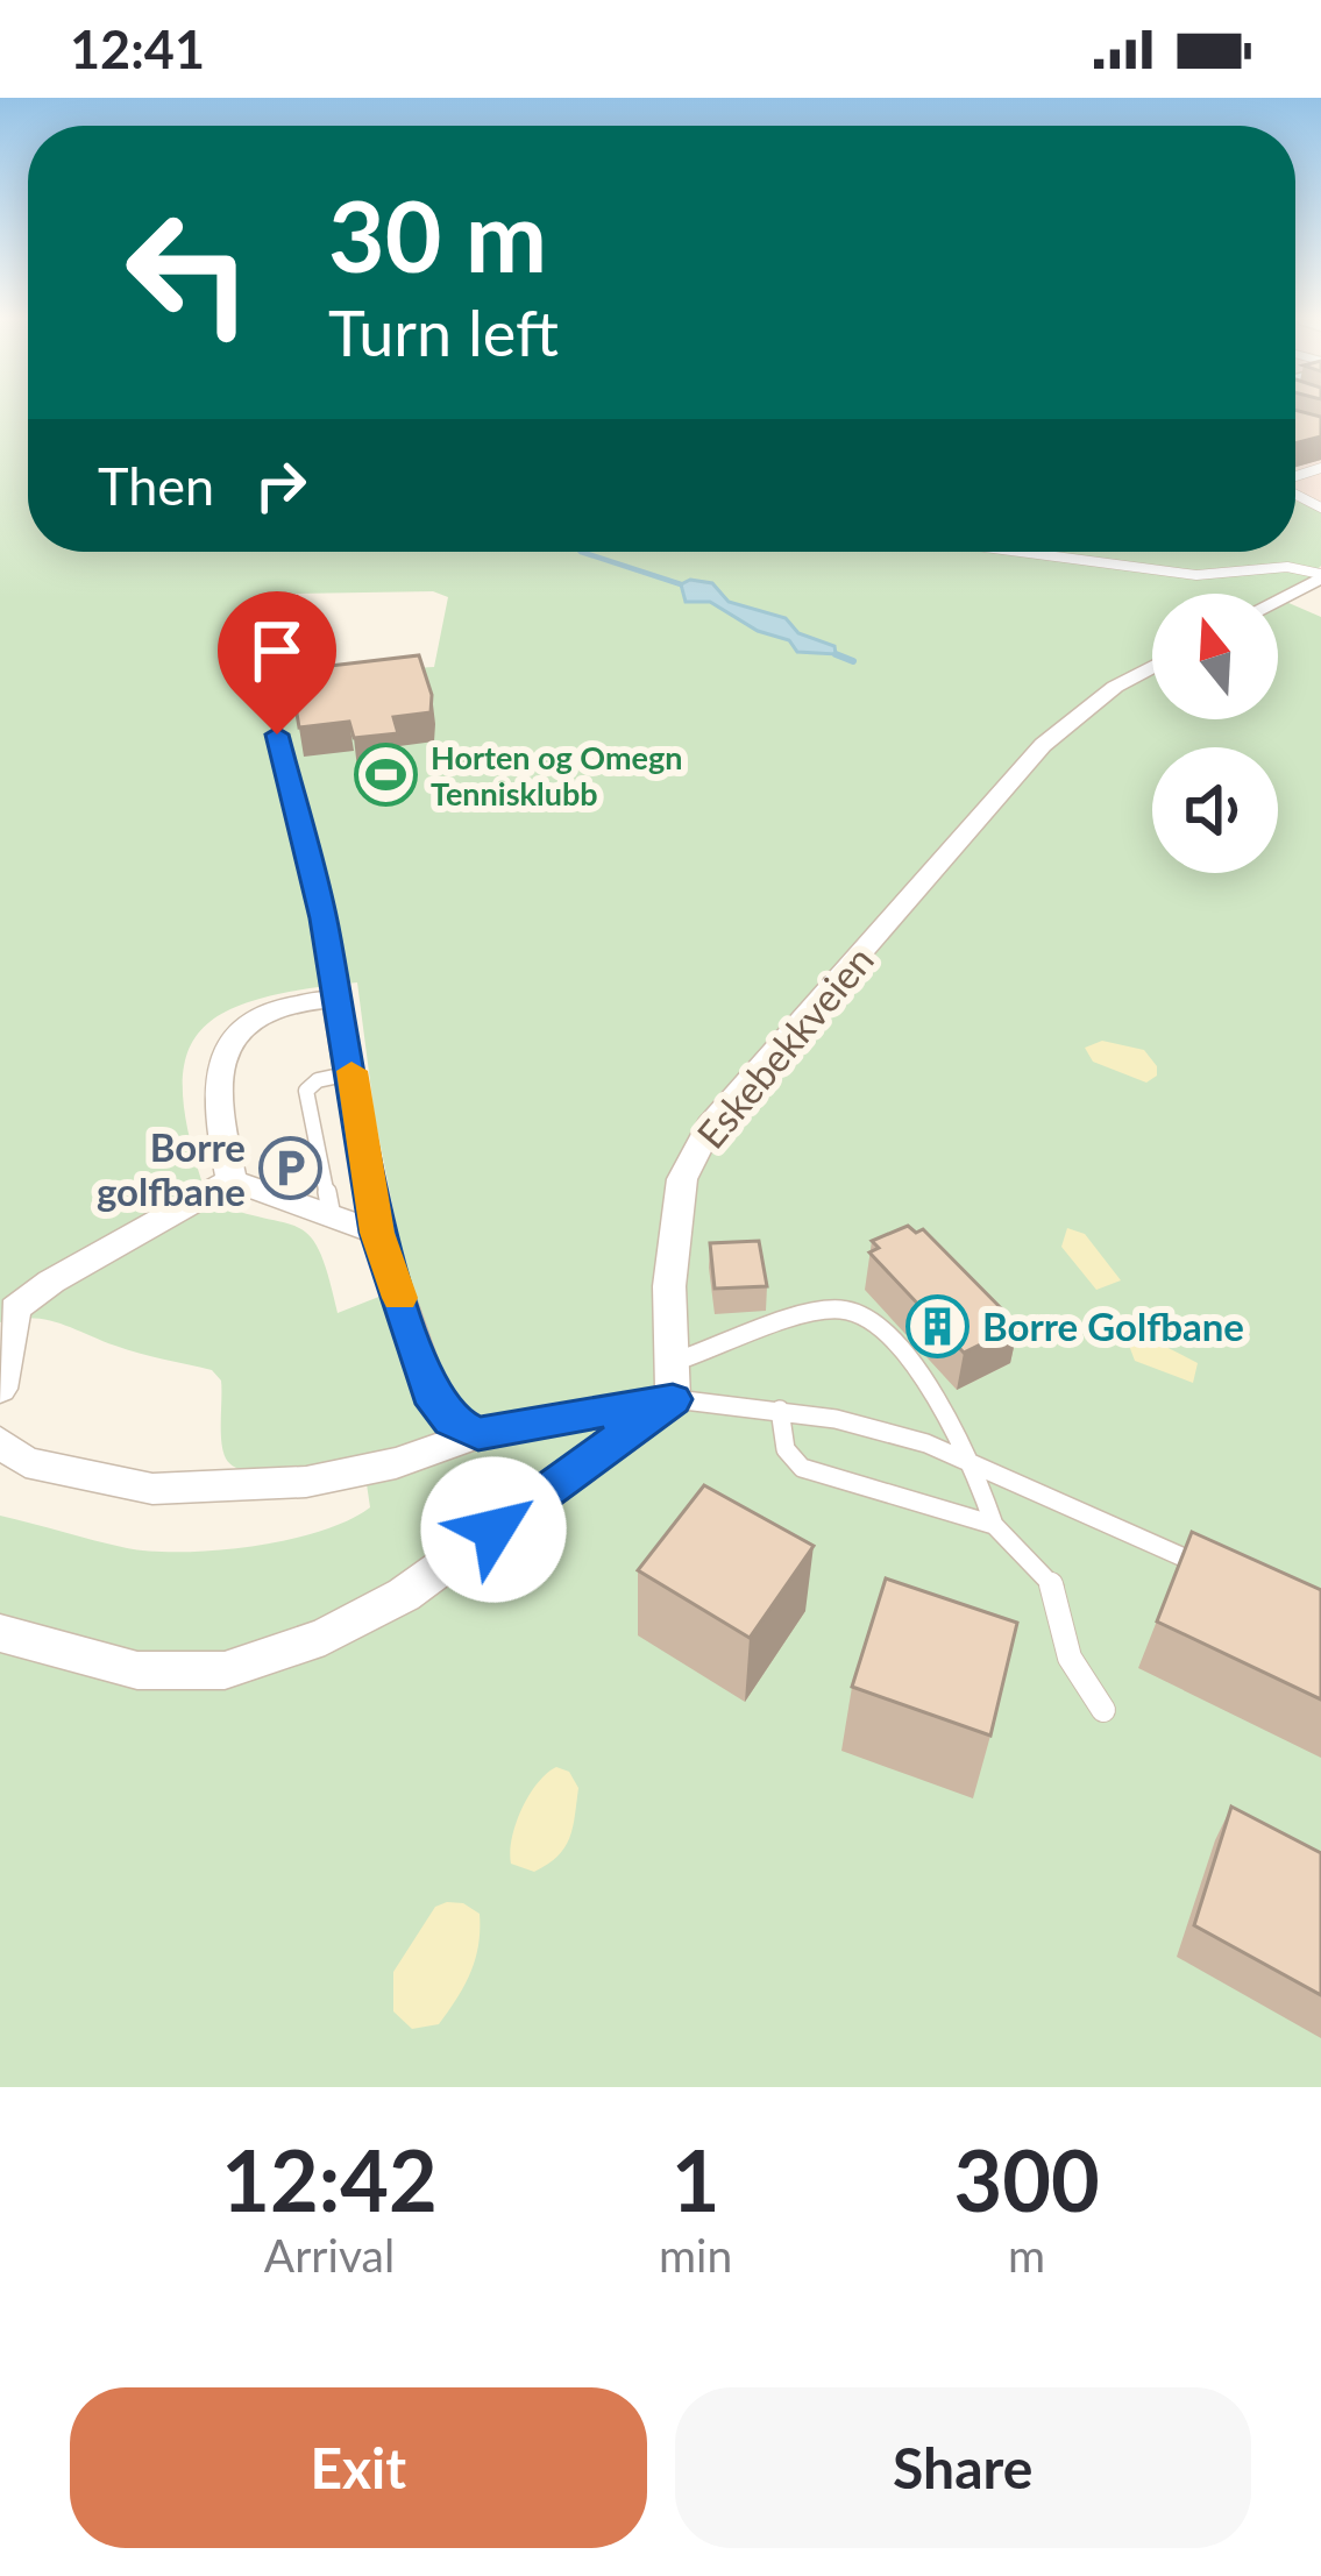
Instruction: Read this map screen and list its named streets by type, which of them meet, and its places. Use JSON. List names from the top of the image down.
{
  "streets": {
    "street": ["Eskebekkveien"]
  },
  "places": {
    "sports": ["Horten og Omegn Tennisklubb"],
    "parking": ["Borre golfbane"],
    "building": ["Borre Golfbane"]
  },
  "north": "top",
  "page": {
    "status": "12:41",
    "turn": ["30 m", "Turn left"],
    "then": "Then",
    "eta": [
      "12:42",
      "Arrival",
      "1",
      "min",
      "300",
      "m"
    ],
    "buttons": ["Exit", "Share"]
  }
}
